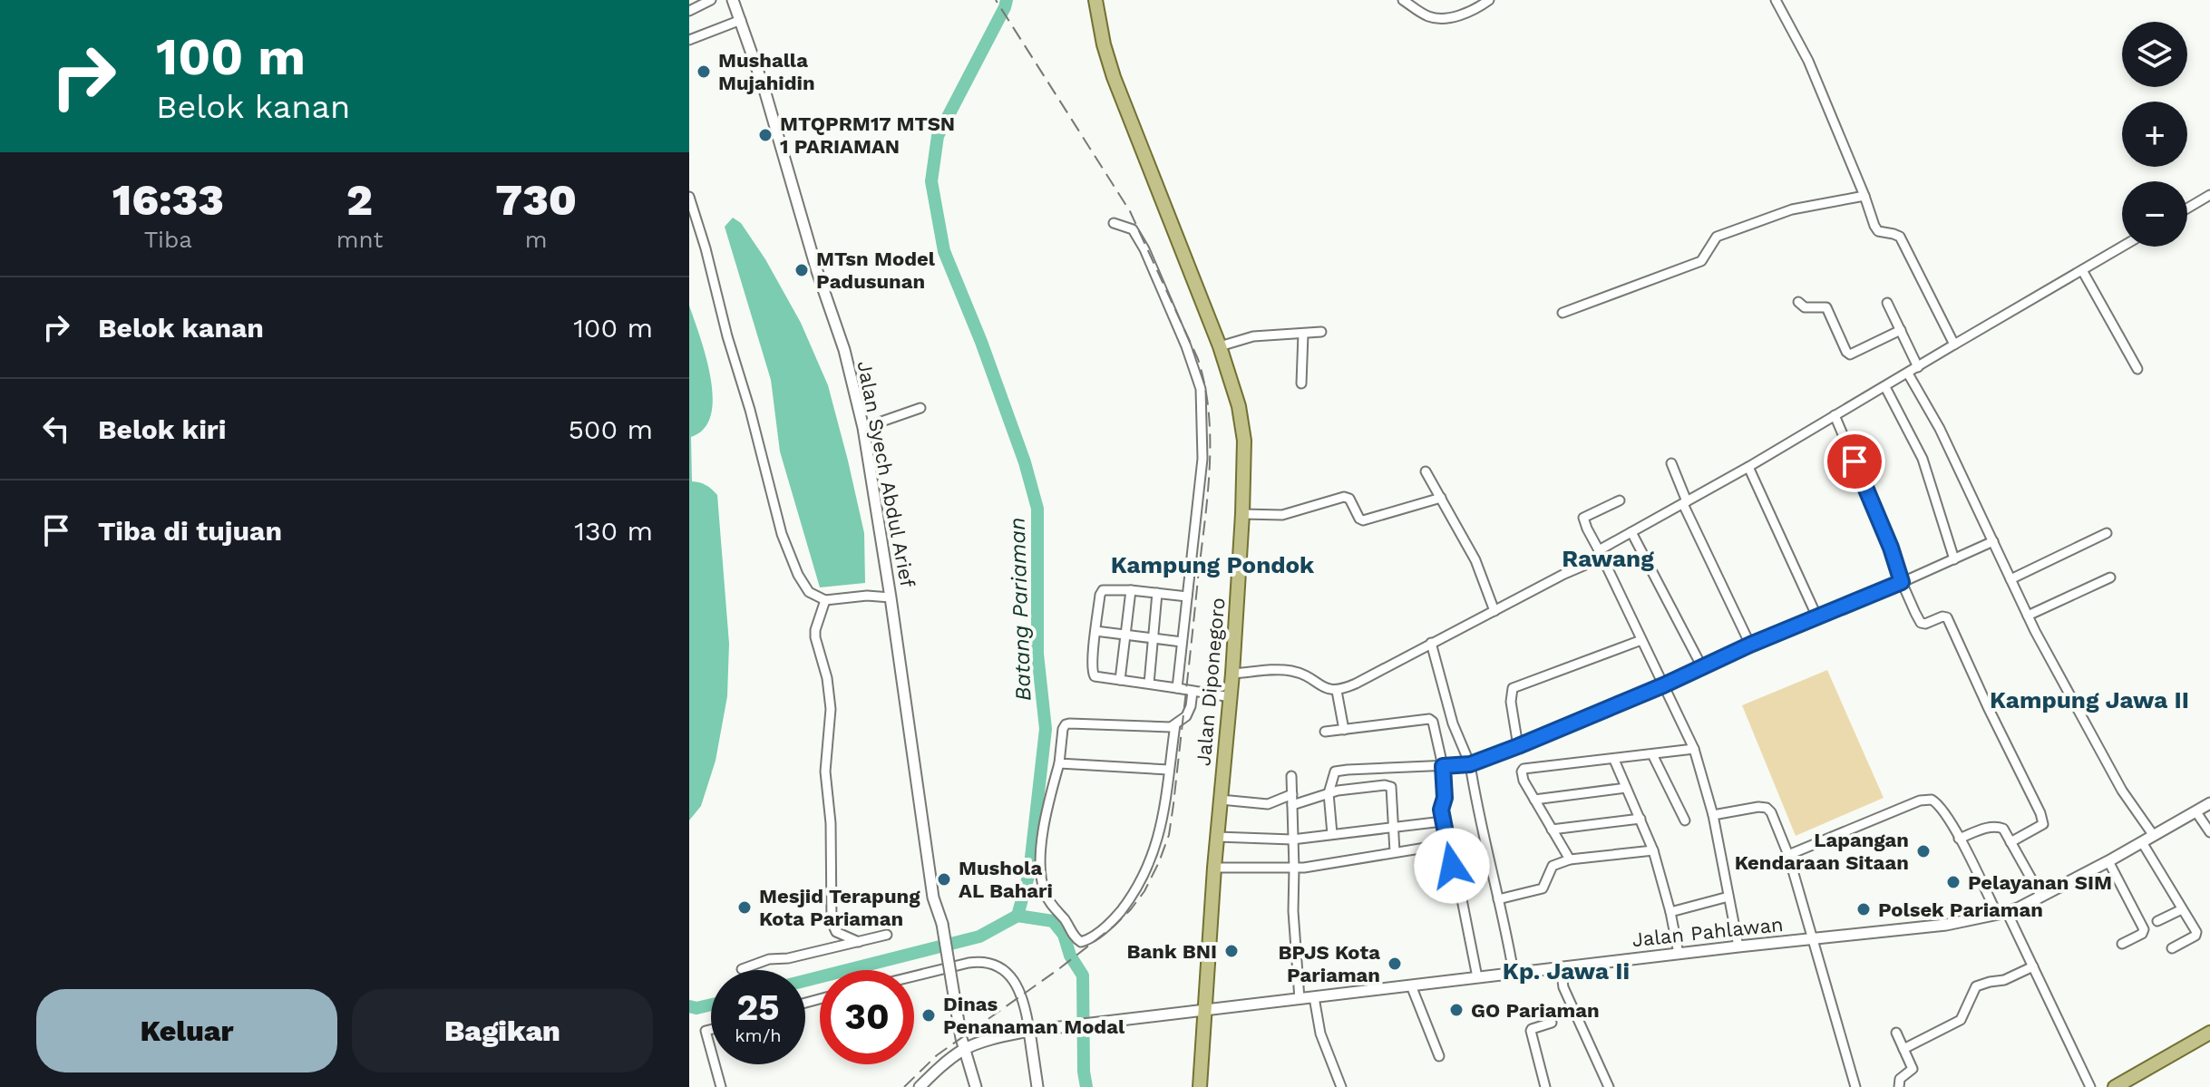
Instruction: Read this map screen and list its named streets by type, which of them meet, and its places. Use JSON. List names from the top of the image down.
{
  "streets": {
    "main road": ["Jalan Diponegoro"],
    "street": ["Jalan Syech Abdul Arief", "Jalan Pahlawan"]
  },
  "crossings": [
    ["Jalan Syech Abdul Arief", "Jalan Pahlawan"],
    ["Jalan Diponegoro", "Jalan Pahlawan"]
  ],
  "districts": [
    "Rawang",
    "Kampung Pondok",
    "Kampung Jawa II",
    "Kp. Jawa Ii"
  ],
  "water": ["Batang Pariaman"],
  "places": [
    "Mushalla Mujahidin",
    "MTQPRM17 MTSN 1 PARIAMAN",
    "MTsn Model Padusunan",
    "Lapangan Kendaraan Sitaan",
    "Mushola AL Bahari",
    "Pelayanan SIM",
    "Mesjid Terapung Kota Pariaman",
    "Polsek Pariaman",
    "Bank BNI",
    "BPJS Kota Pariaman",
    "GO Pariaman",
    "Dinas Penanaman Modal"
  ],
  "page": {
    "turn": ["100 m", "Belok kanan"],
    "map_buttons": ["+", "−"],
    "eta": [
      "16:33",
      "Tiba",
      "2",
      "mnt",
      "730",
      "m"
    ],
    "list": [
      {
        "name": "Belok kanan",
        "value": "100 m"
      },
      {
        "name": "Belok kiri",
        "value": "500 m"
      },
      {
        "name": "Tiba di tujuan",
        "value": "130 m"
      }
    ],
    "speed": "25 km/h",
    "limit": "30",
    "buttons": ["Keluar", "Bagikan"]
  }
}
